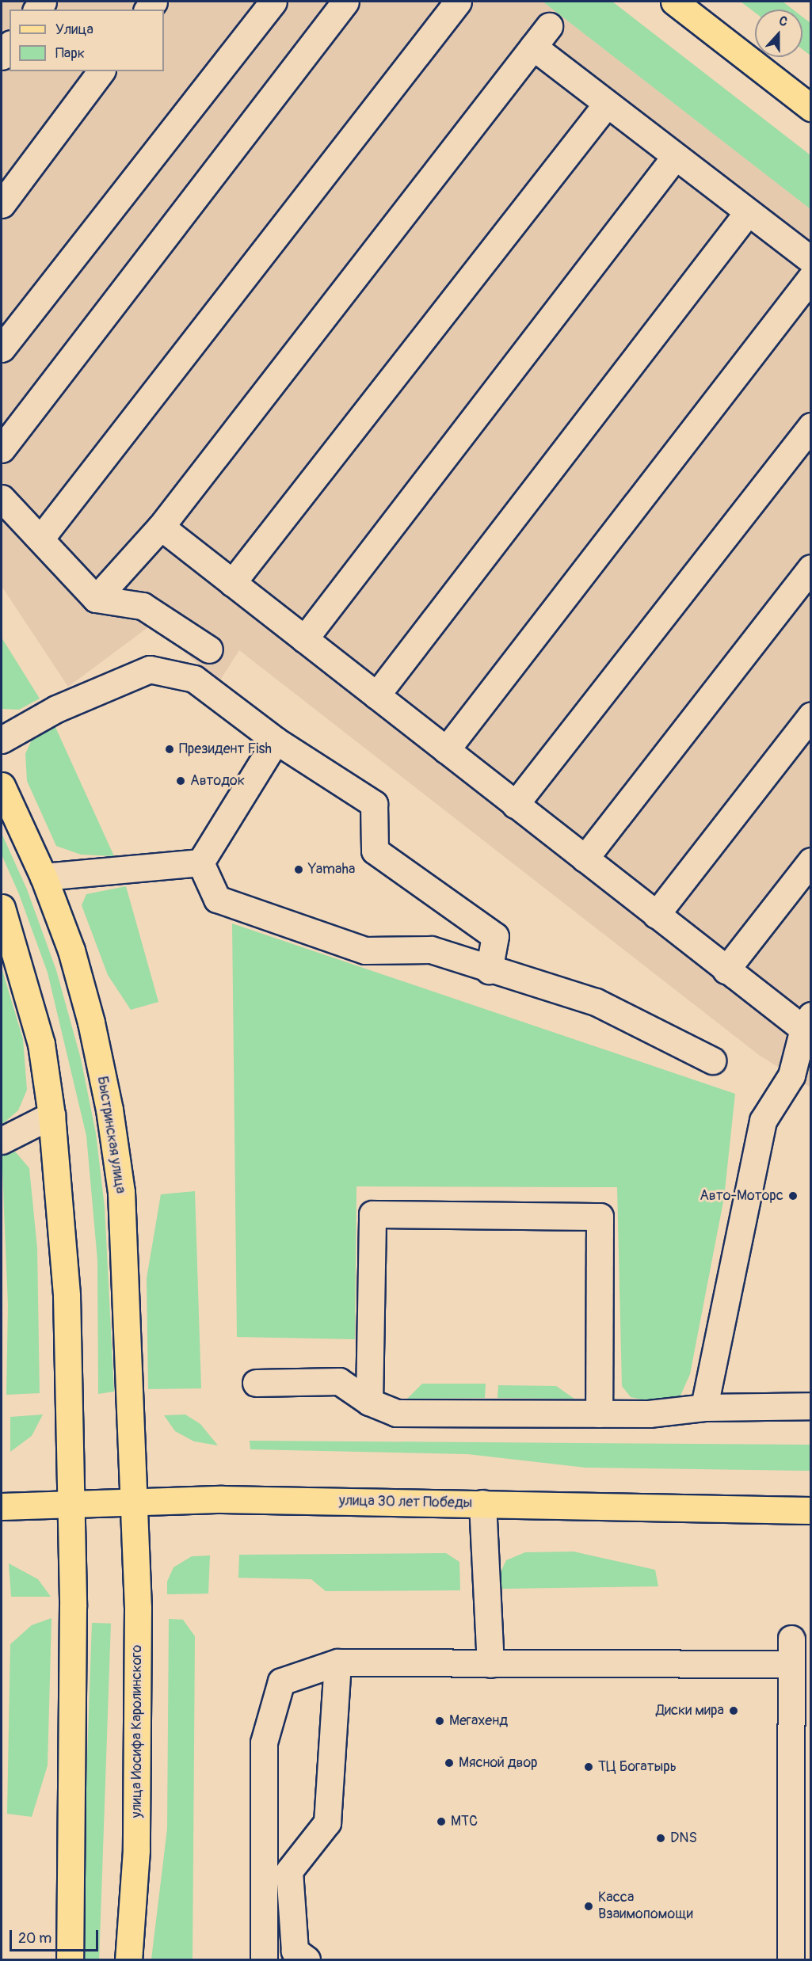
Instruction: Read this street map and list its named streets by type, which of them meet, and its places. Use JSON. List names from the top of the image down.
{
  "streets": {
    "main road": ["Быстринская улица", "улица 30 лет Победы", "улица Иосифа Каролинского"]
  },
  "crossings": [
    ["Быстринская улица", "улица 30 лет Победы"],
    ["Быстринская улица", "улица Иосифа Каролинского"],
    ["улица 30 лет Победы", "улица Иосифа Каролинского"]
  ],
  "places": [
    "Президент Fish",
    "Автодок",
    "Yamaha",
    "Авто-Моторс",
    "Диски мира",
    "Мегахенд",
    "Мясной двор",
    "ТЦ Богатырь",
    "МТС",
    "DNS",
    "Касса Взаимопомощи"
  ],
  "legend": ["Улица", "Парк"],
  "scale_bar": "20 m",
  "north": "top"
}
